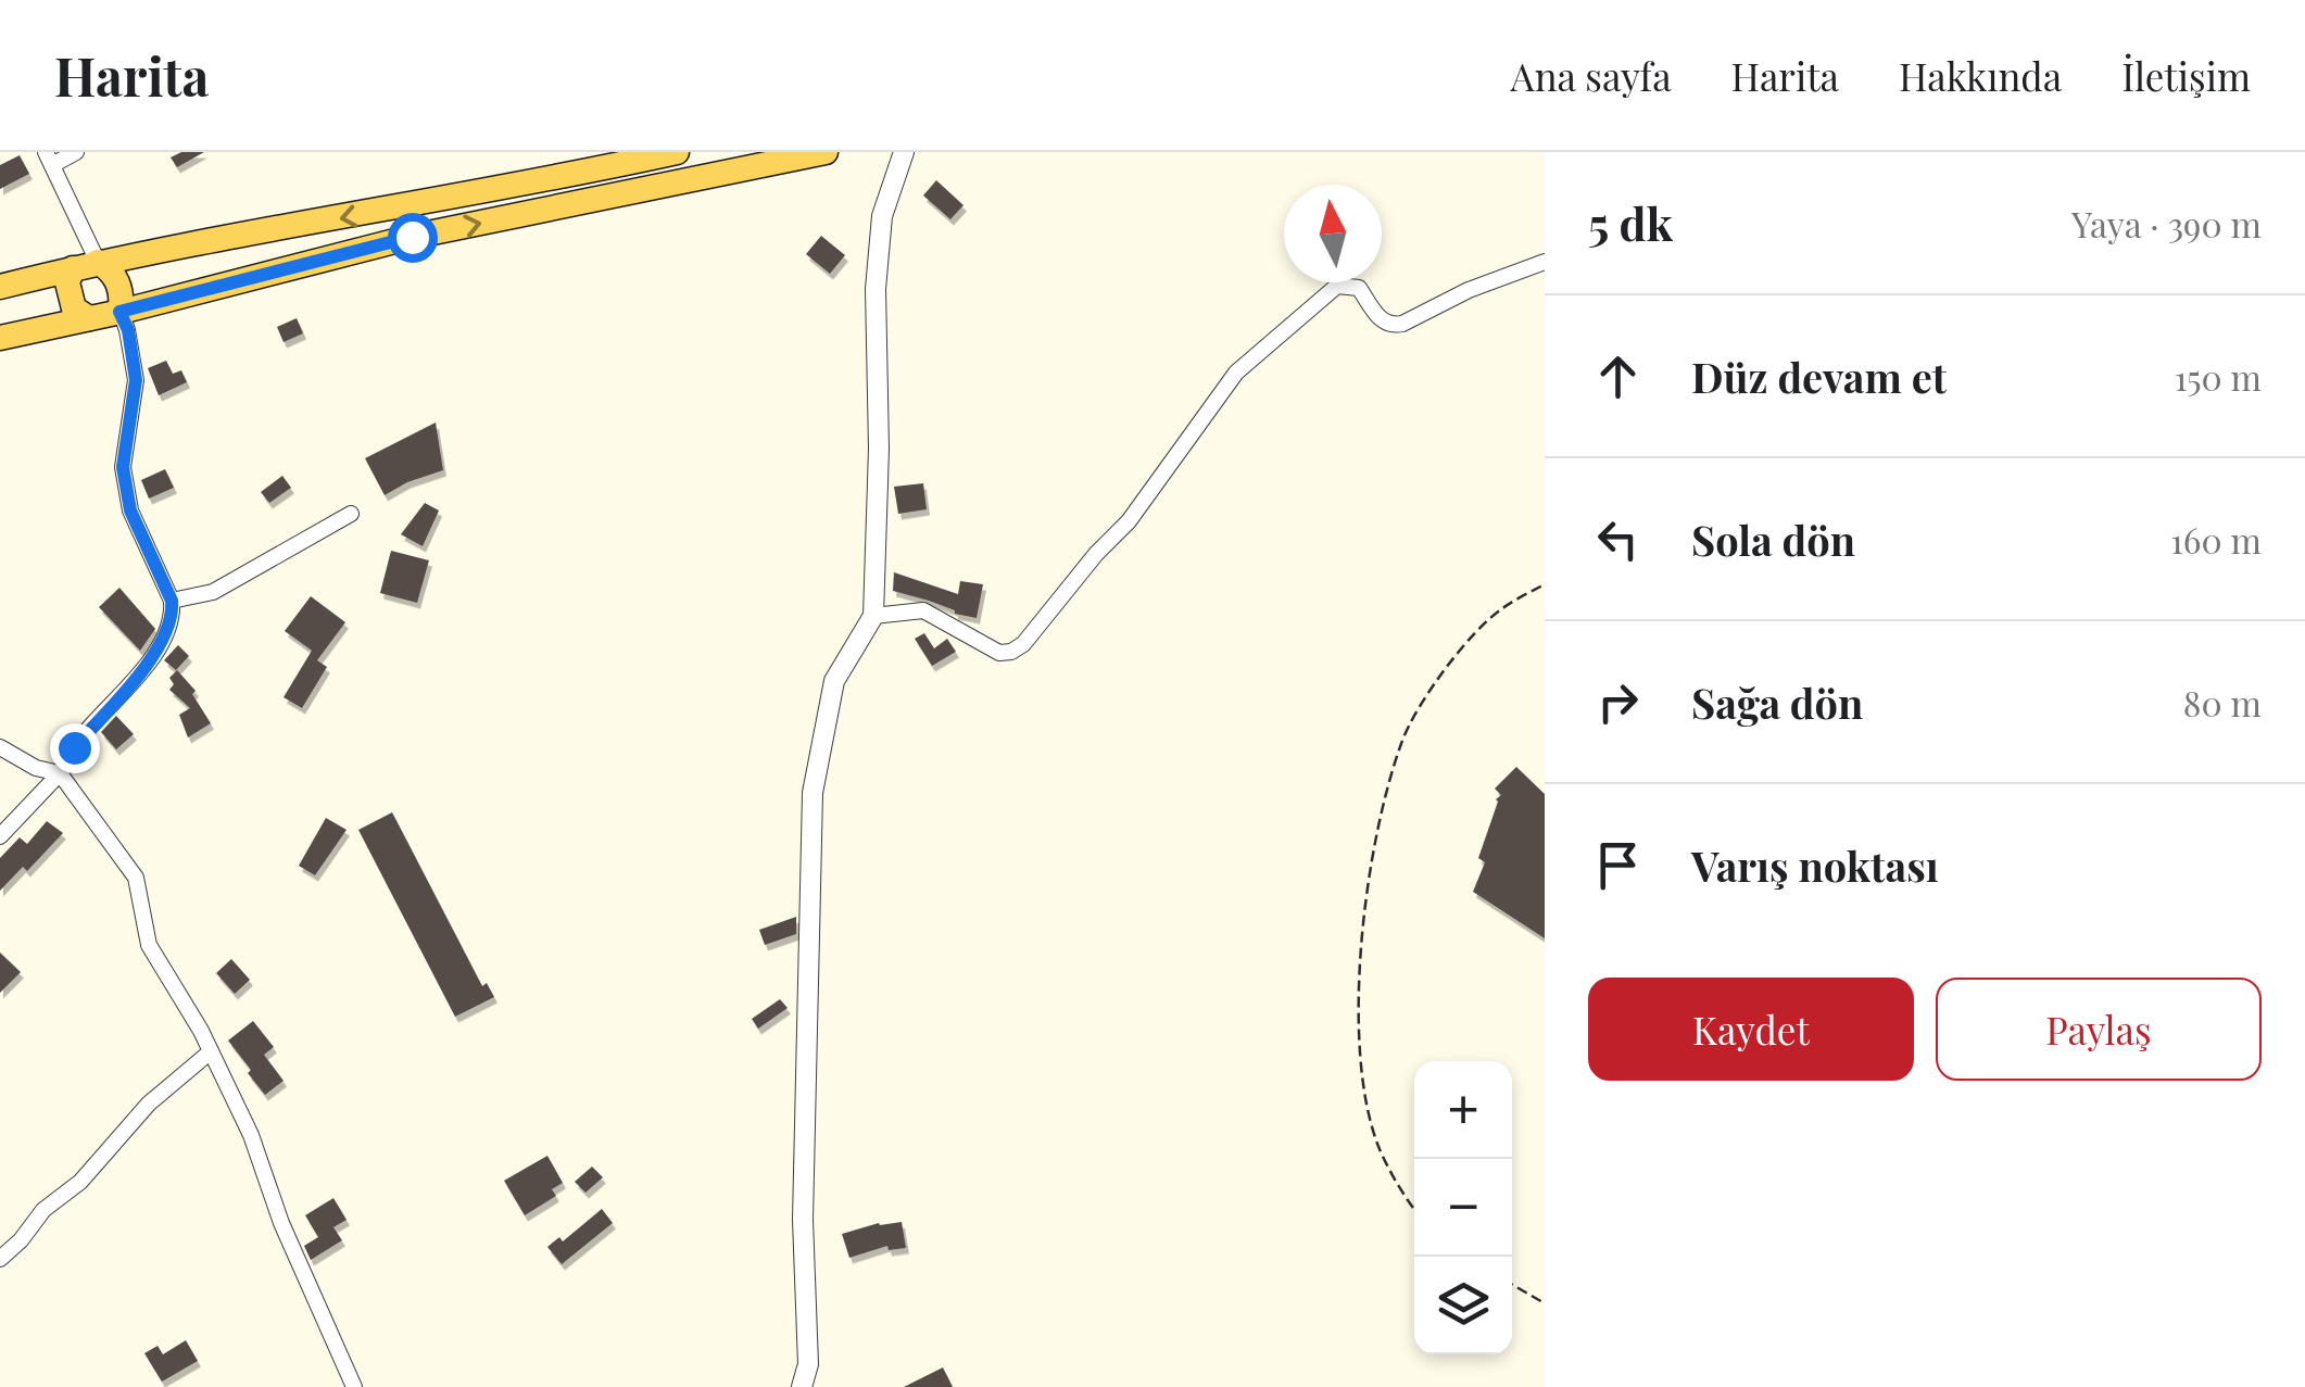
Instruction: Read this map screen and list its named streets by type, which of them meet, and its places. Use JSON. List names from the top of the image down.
{
  "north": "top",
  "page": {
    "header": "Harita",
    "nav": [
      "Ana sayfa",
      "Harita",
      "Hakkında",
      "İletişim"
    ],
    "heading": ["5 dk", "Yaya · 390 m"],
    "list": [
      ["Düz devam et", "150 m"],
      ["Sola dön", "160 m"],
      ["Sağa dön", "80 m"],
      "Varış noktası"
    ],
    "buttons": ["Kaydet", "Paylaş"],
    "map_buttons": ["+", "−"]
  }
}
